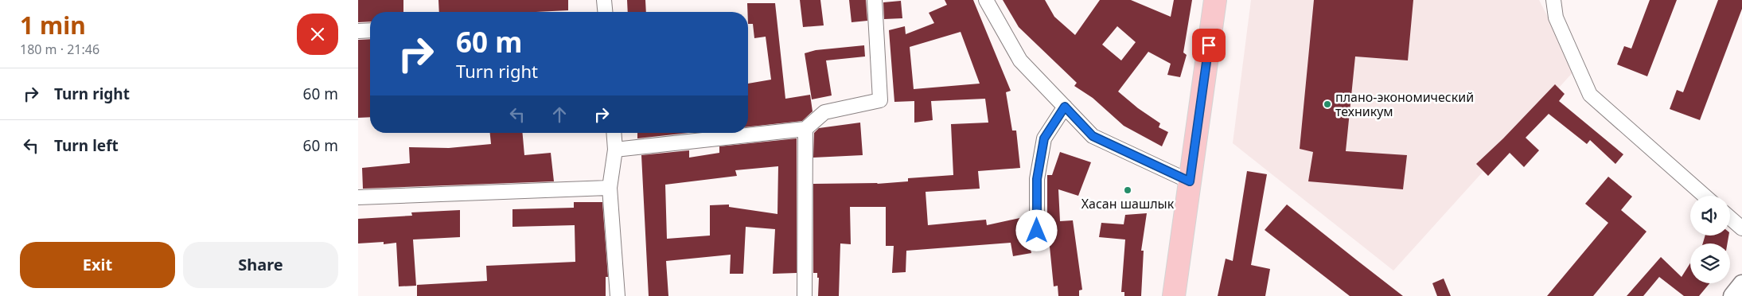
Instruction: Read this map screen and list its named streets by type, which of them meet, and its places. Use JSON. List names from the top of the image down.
{
  "places": ["плано-экономический техникум", "Хасан шашлык"],
  "page": {
    "heading": ["1 min", "180 m · 21:46"],
    "turn": ["60 m", "Turn right"],
    "list": [
      {
        "name": "Turn right",
        "value": "60 m"
      },
      {
        "name": "Turn left",
        "value": "60 m"
      }
    ],
    "buttons": ["Exit", "Share"]
  }
}
